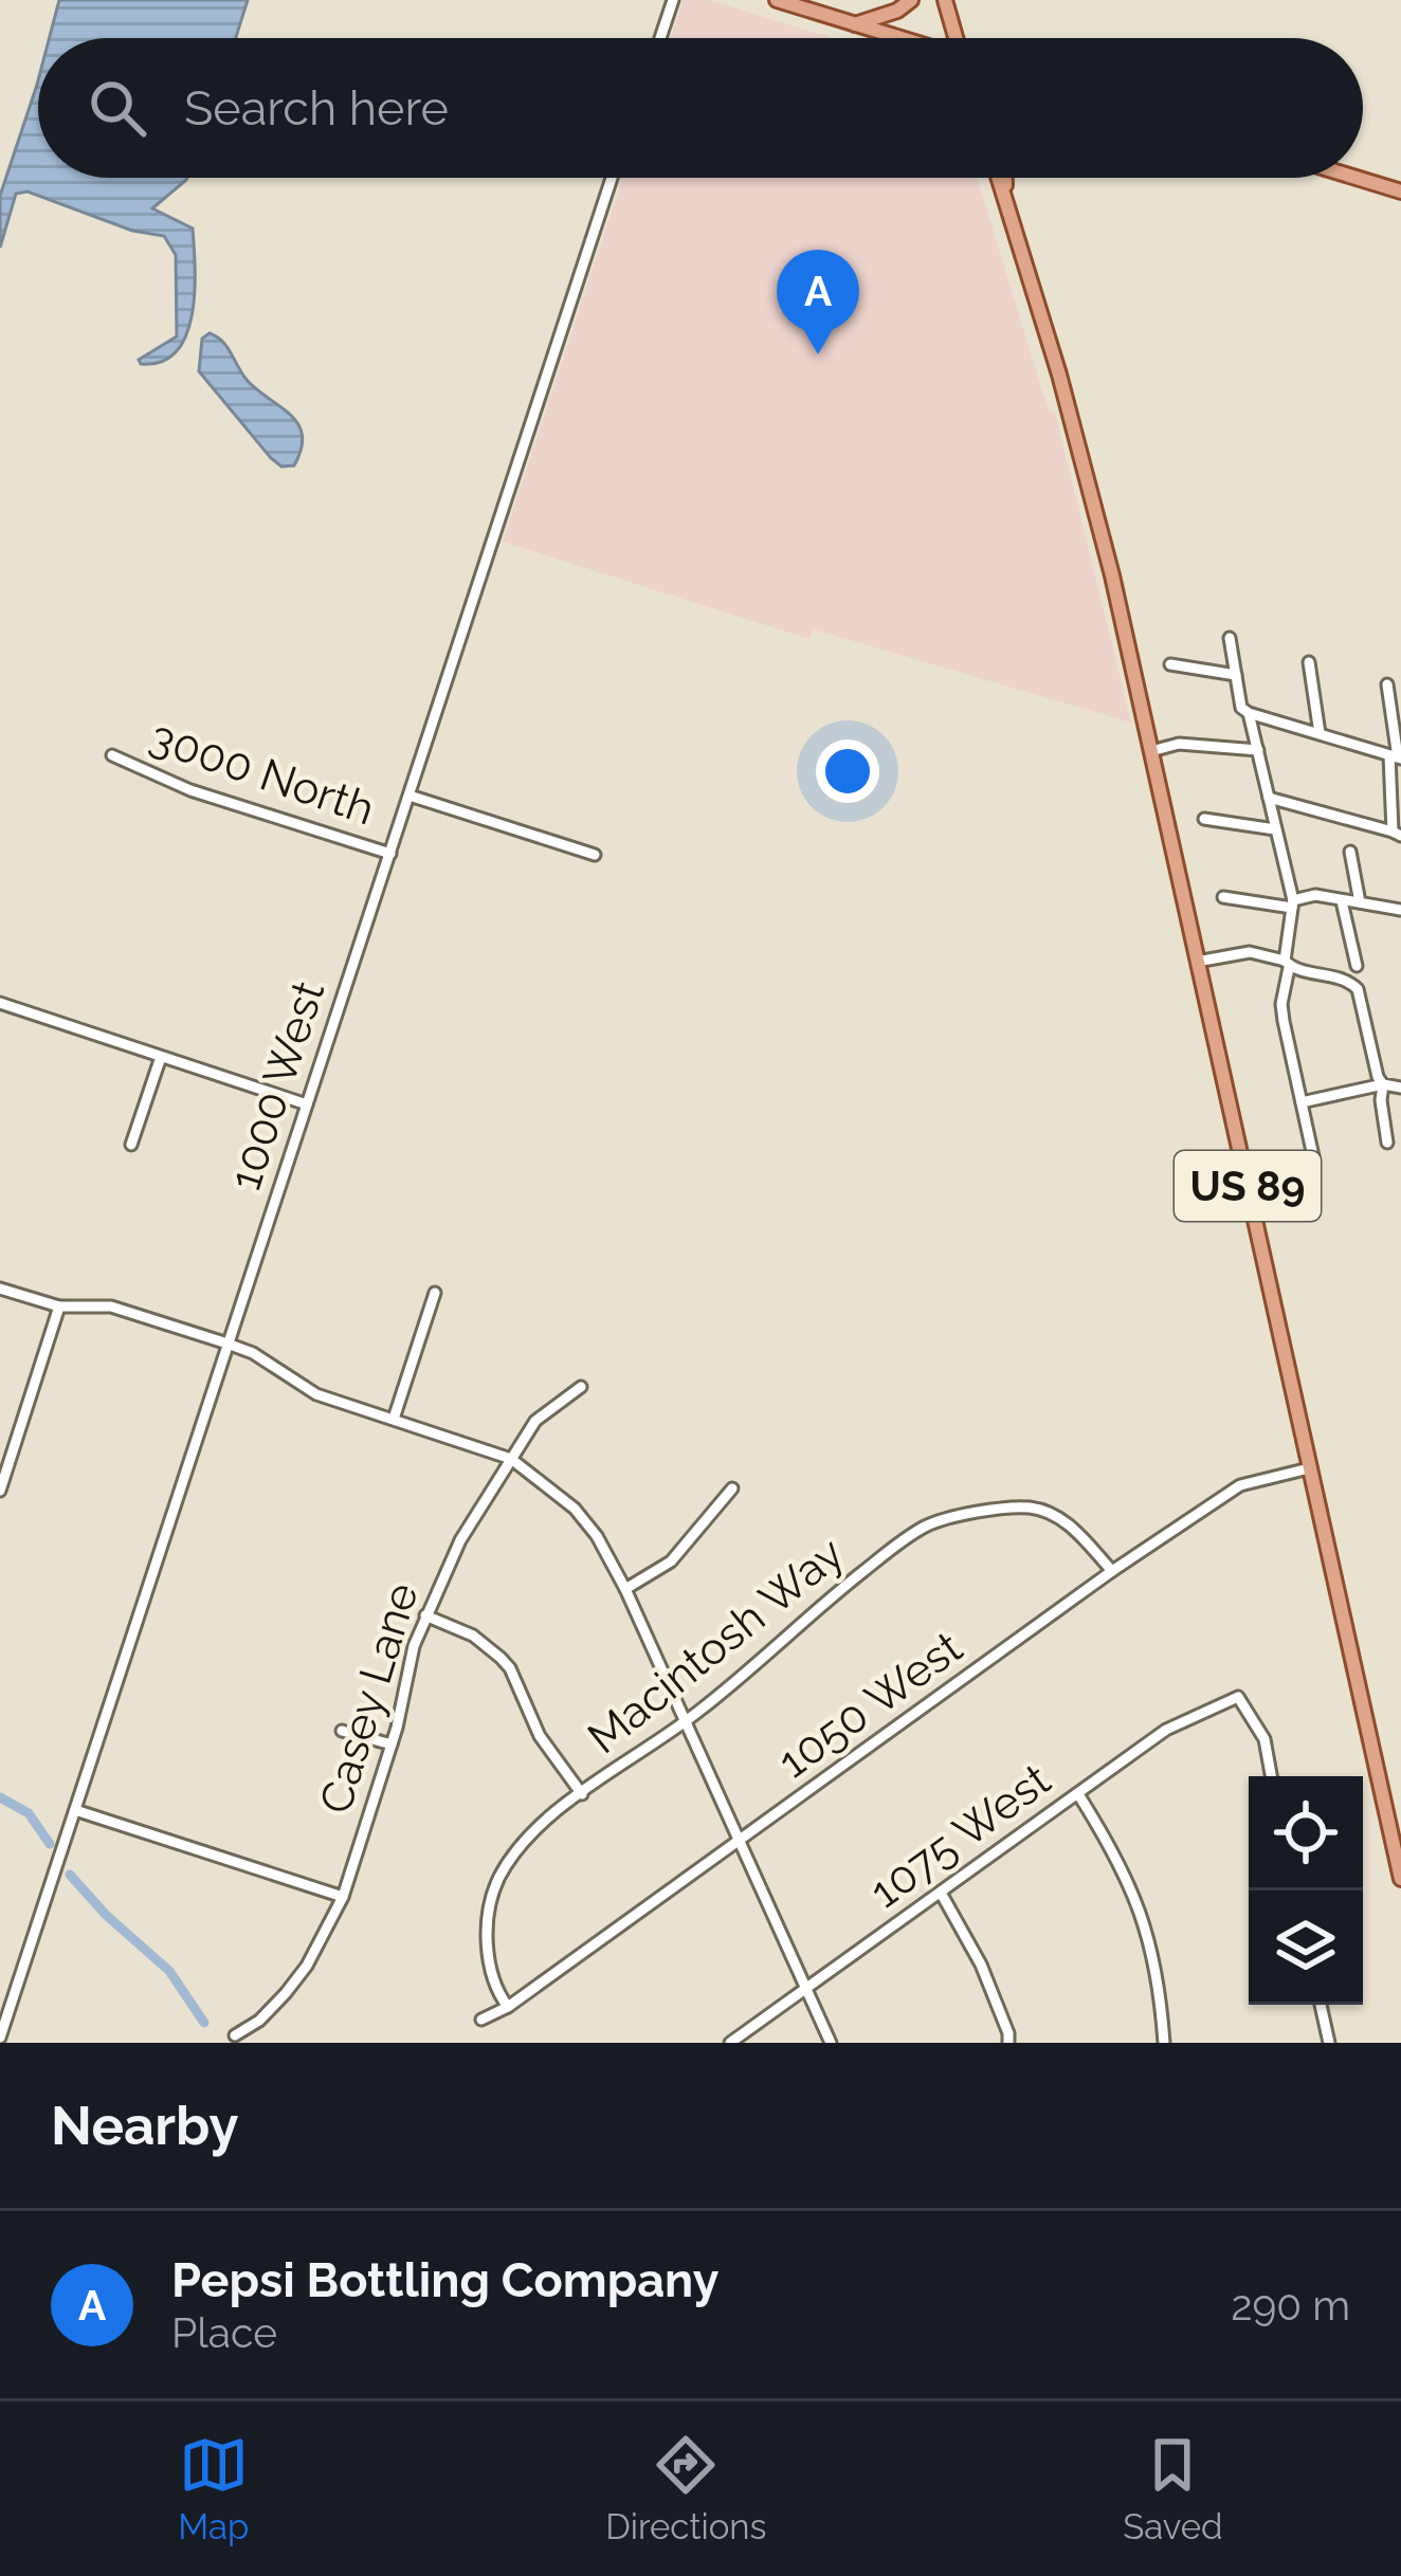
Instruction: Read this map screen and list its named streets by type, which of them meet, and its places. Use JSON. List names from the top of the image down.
{
  "streets": {
    "main road": ["US 89"],
    "street": [
      "3000 North",
      "1000 West",
      "Macintosh Way",
      "Casey Lane",
      "1050 West",
      "1075 West"
    ]
  },
  "crossings": [
    ["3000 North", "1000 West"],
    ["US 89", "1050 West"],
    ["Macintosh Way", "1050 West"]
  ],
  "page": {
    "search": "Search here",
    "pins": "A",
    "heading": "Nearby",
    "list": [
      {
        "mark": "A",
        "name": "Pepsi Bottling Company",
        "note": "Place",
        "value": "290 m"
      }
    ],
    "nav": ["Map", "Directions", "Saved"]
  }
}
